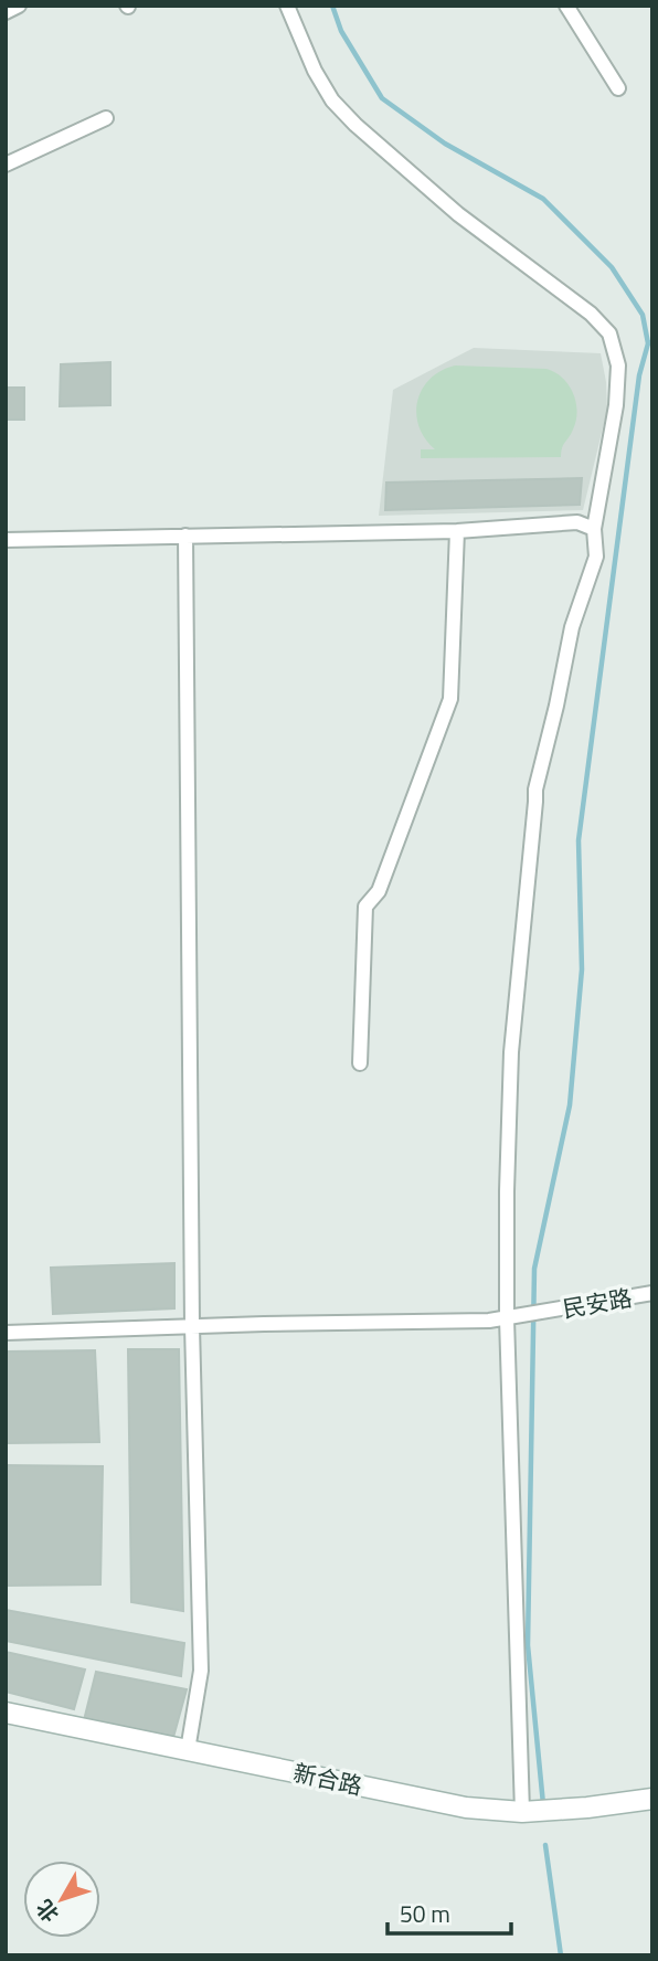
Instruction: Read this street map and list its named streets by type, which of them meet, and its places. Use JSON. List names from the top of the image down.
{
  "streets": {
    "street": ["民安路", "新合路"]
  },
  "scale_bar": "50 m",
  "north": "bottom left"
}
